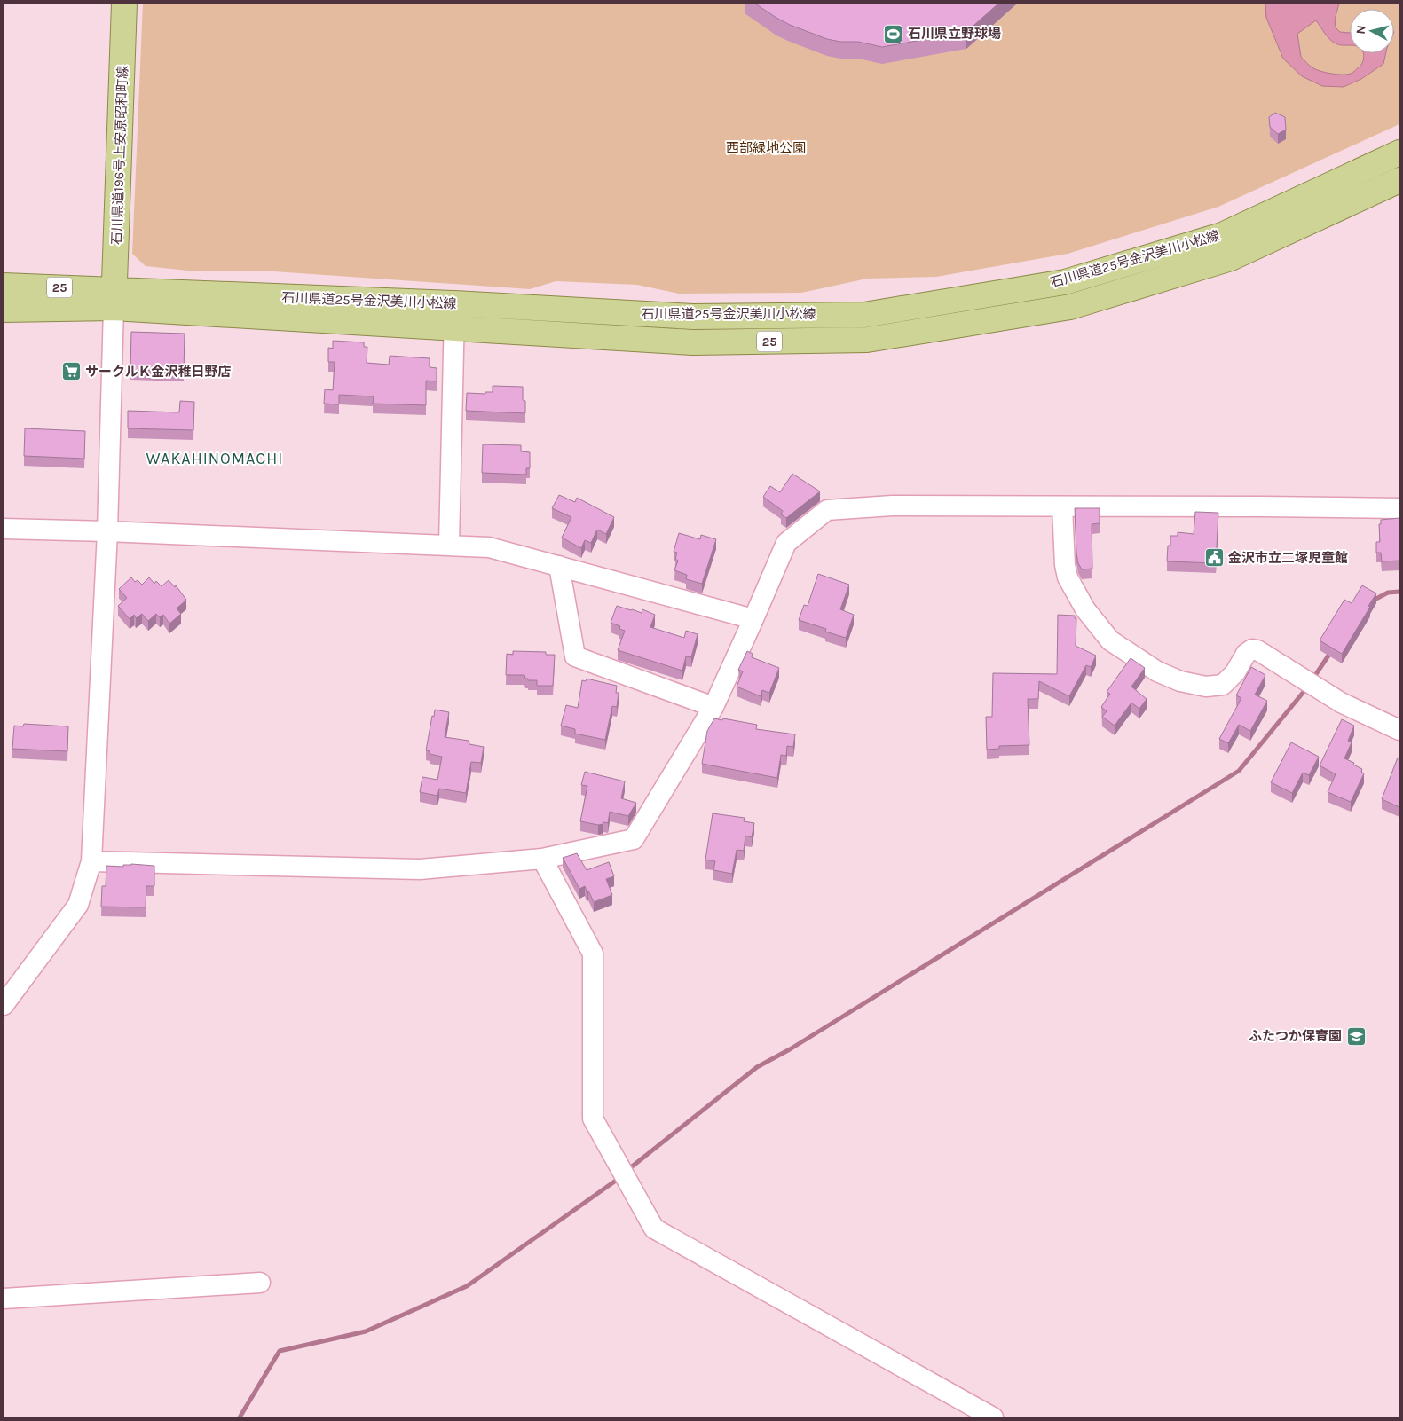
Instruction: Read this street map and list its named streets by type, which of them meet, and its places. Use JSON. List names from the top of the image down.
{
  "streets": {
    "main road": ["石川県道196号上安原昭和町線", "石川県道25号金沢美川小松線", "25"]
  },
  "crossings": [
    ["石川県道196号上安原昭和町線", "石川県道25号金沢美川小松線"]
  ],
  "districts": ["WAKAHINOMACHI"],
  "parks": ["西部緑地公園"],
  "places": {
    "sports": ["石川県立野球場"],
    "supermarket": ["サークルＫ金沢稚日野店"],
    "public building": ["金沢市立二塚児童館"],
    "school or university": ["ふたつか保育園"]
  },
  "north": "left"
}
